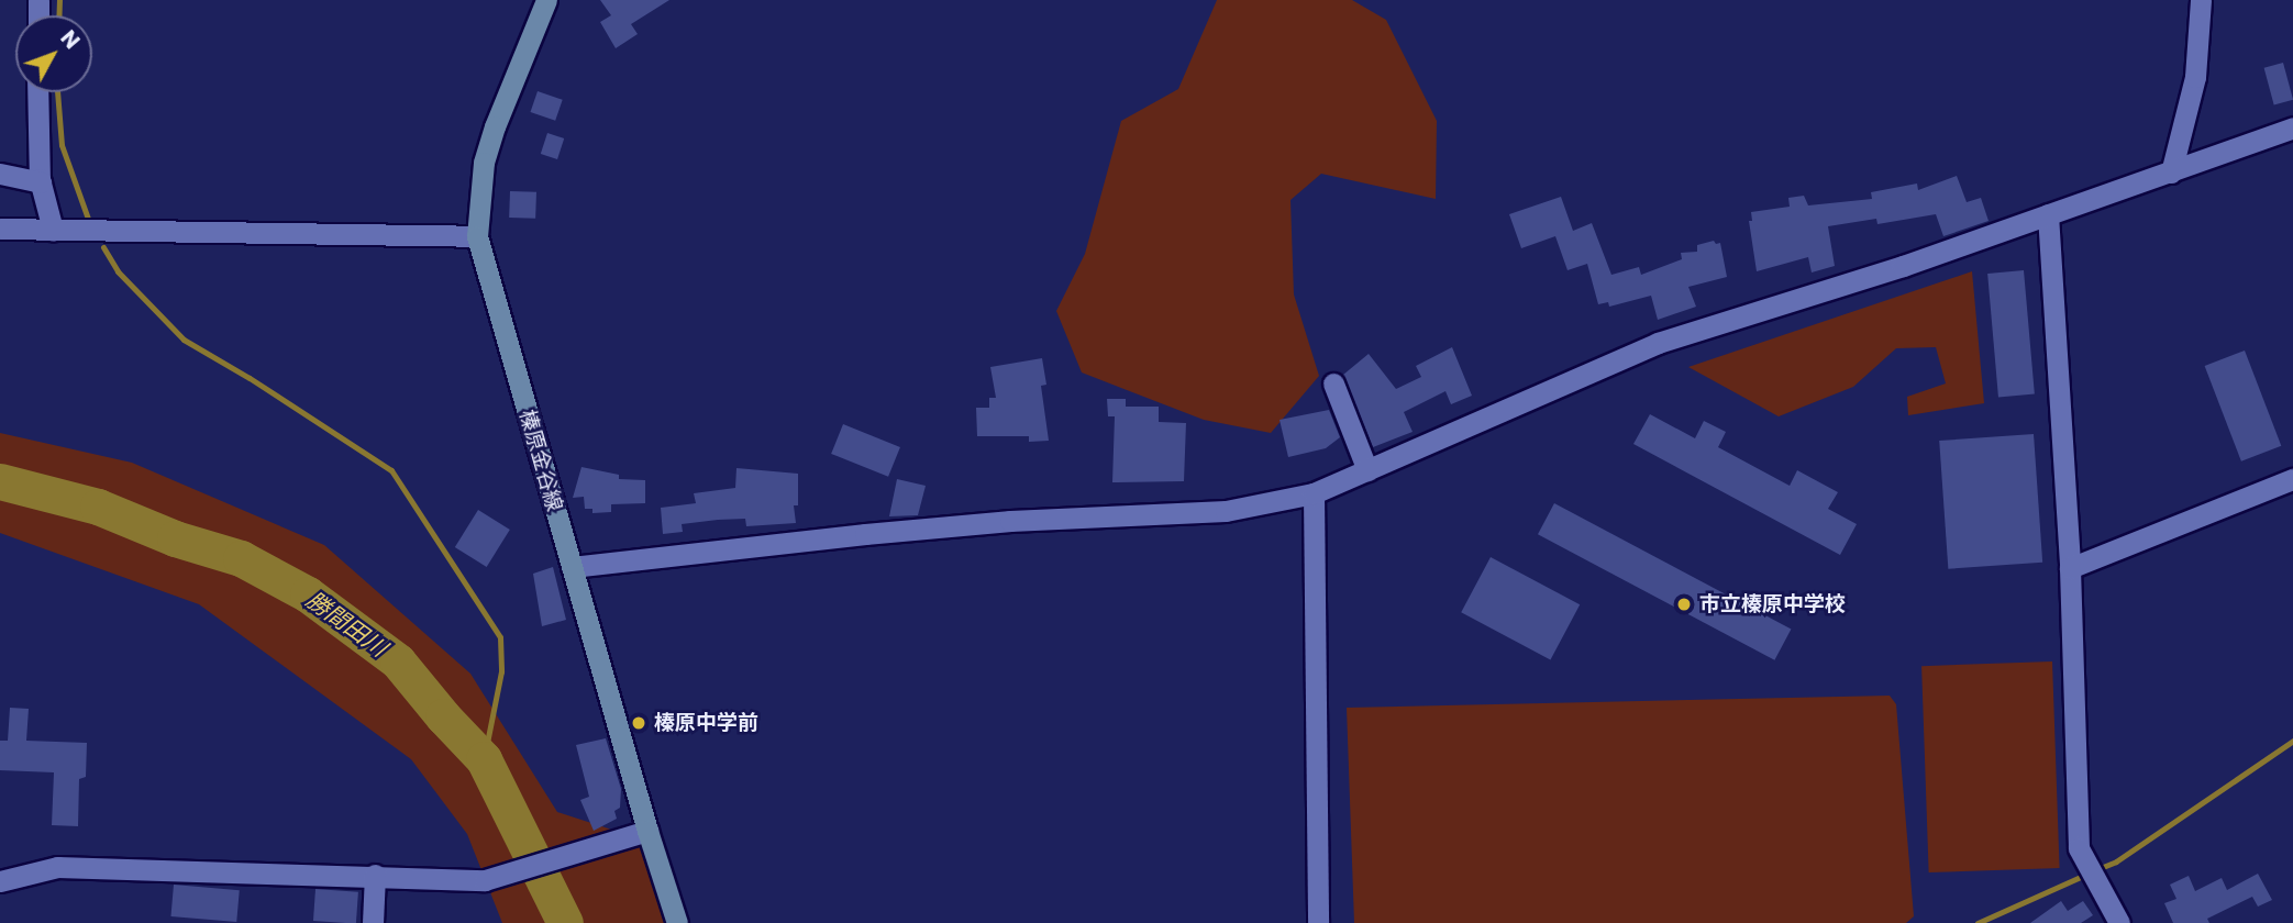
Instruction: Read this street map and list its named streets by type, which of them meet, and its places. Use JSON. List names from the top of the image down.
{
  "streets": {
    "main road": ["榛原金谷線"]
  },
  "water": ["勝間田川"],
  "places": ["市立榛原中学校", "榛原中学前"],
  "north": "top right"
}
